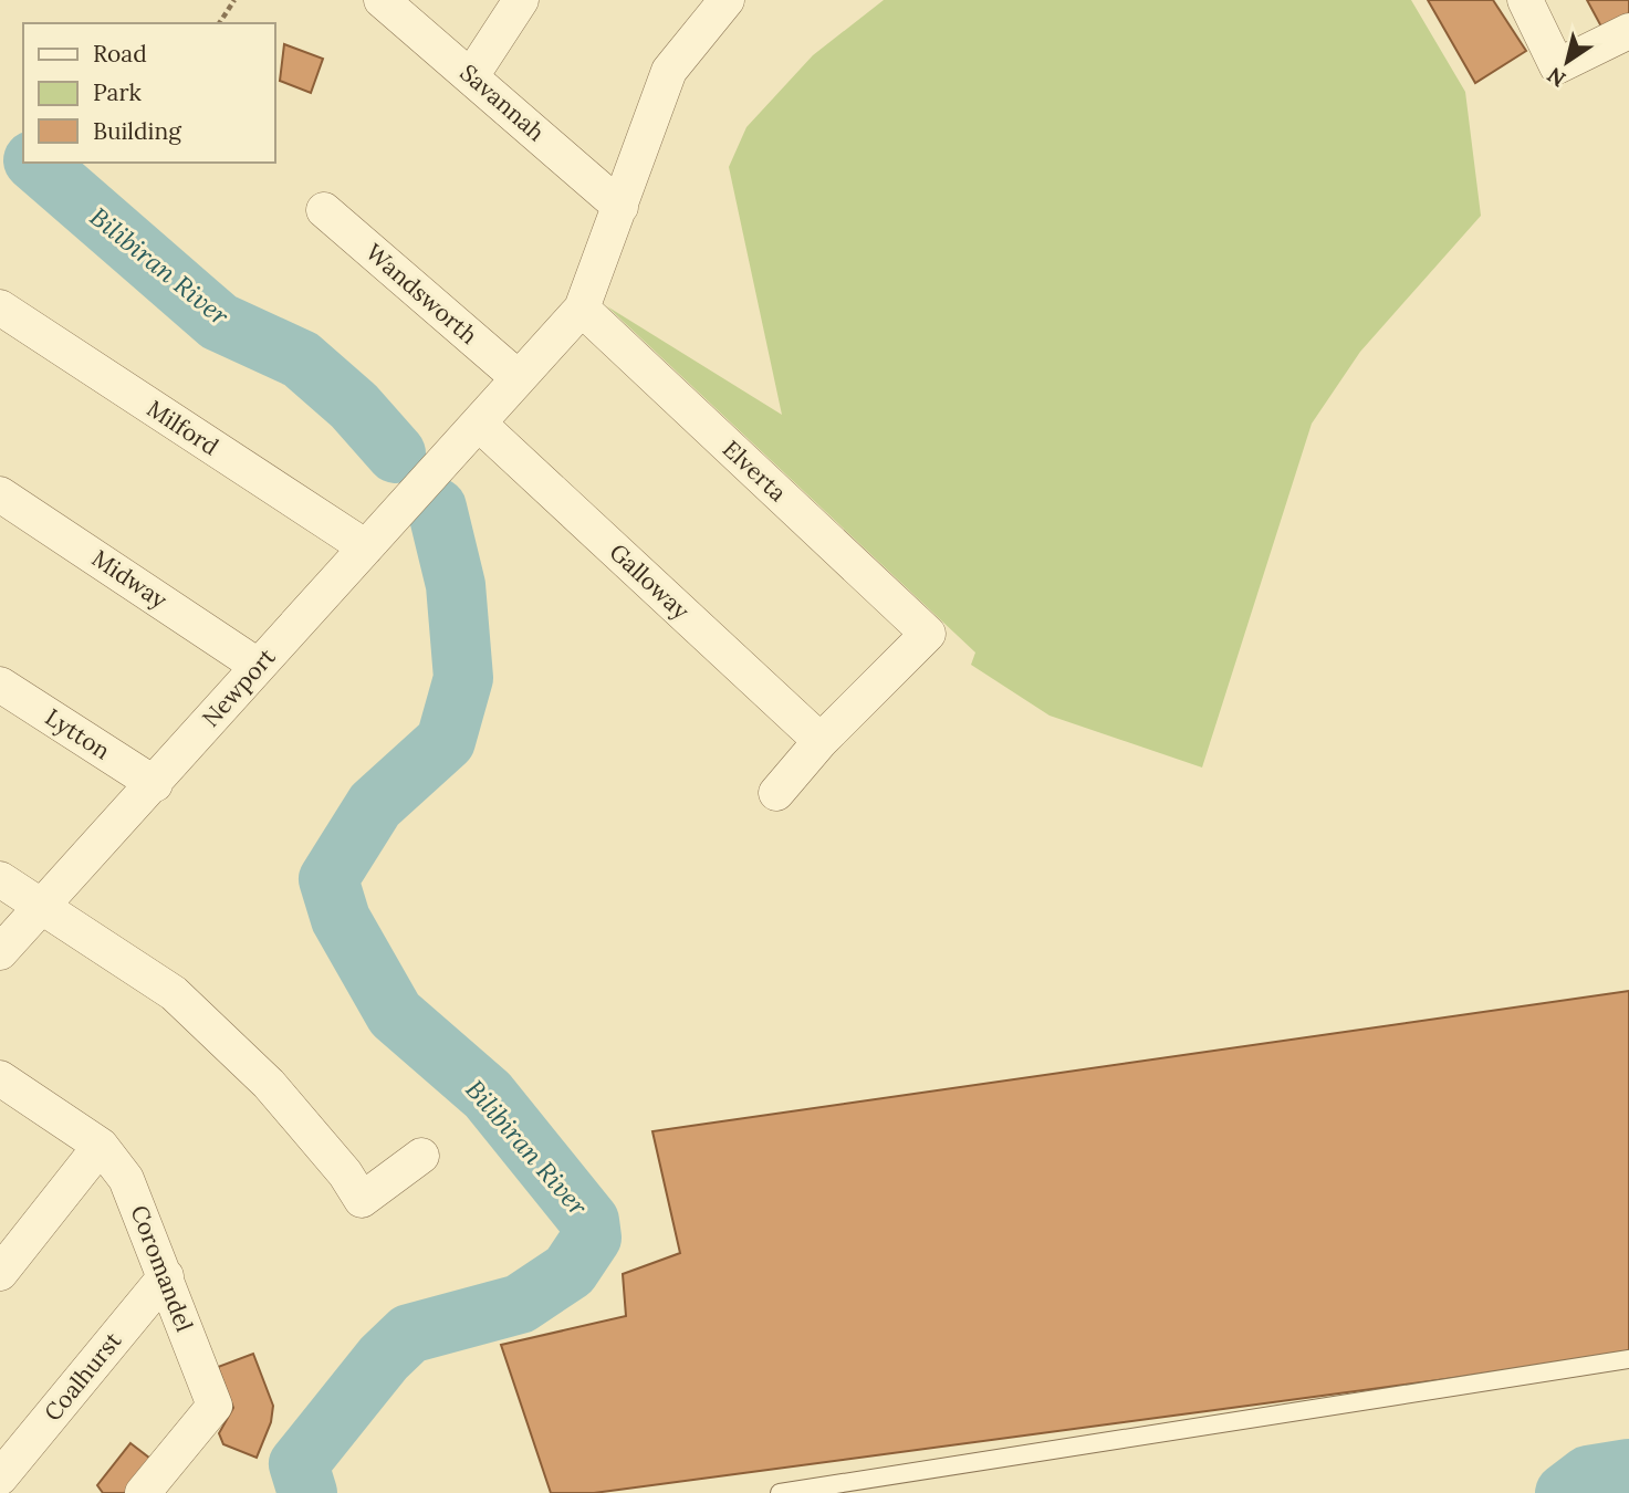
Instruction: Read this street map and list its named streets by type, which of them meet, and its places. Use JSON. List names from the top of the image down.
{
  "streets": {
    "street": [
      "Savannah",
      "Wandsworth",
      "Milford",
      "Elverta",
      "Midway",
      "Galloway",
      "Newport",
      "Lytton",
      "Coromandel",
      "Coalhurst"
    ]
  },
  "crossings": [
    ["Wandsworth", "Newport"],
    ["Milford", "Newport"],
    ["Elverta", "Galloway"],
    ["Elverta", "Newport"],
    ["Midway", "Newport"],
    ["Galloway", "Newport"],
    ["Newport", "Lytton"],
    ["Coromandel", "Coalhurst"]
  ],
  "water": ["Bilibiran River"],
  "legend": ["Road", "Park", "Building"],
  "north": "bottom left"
}
